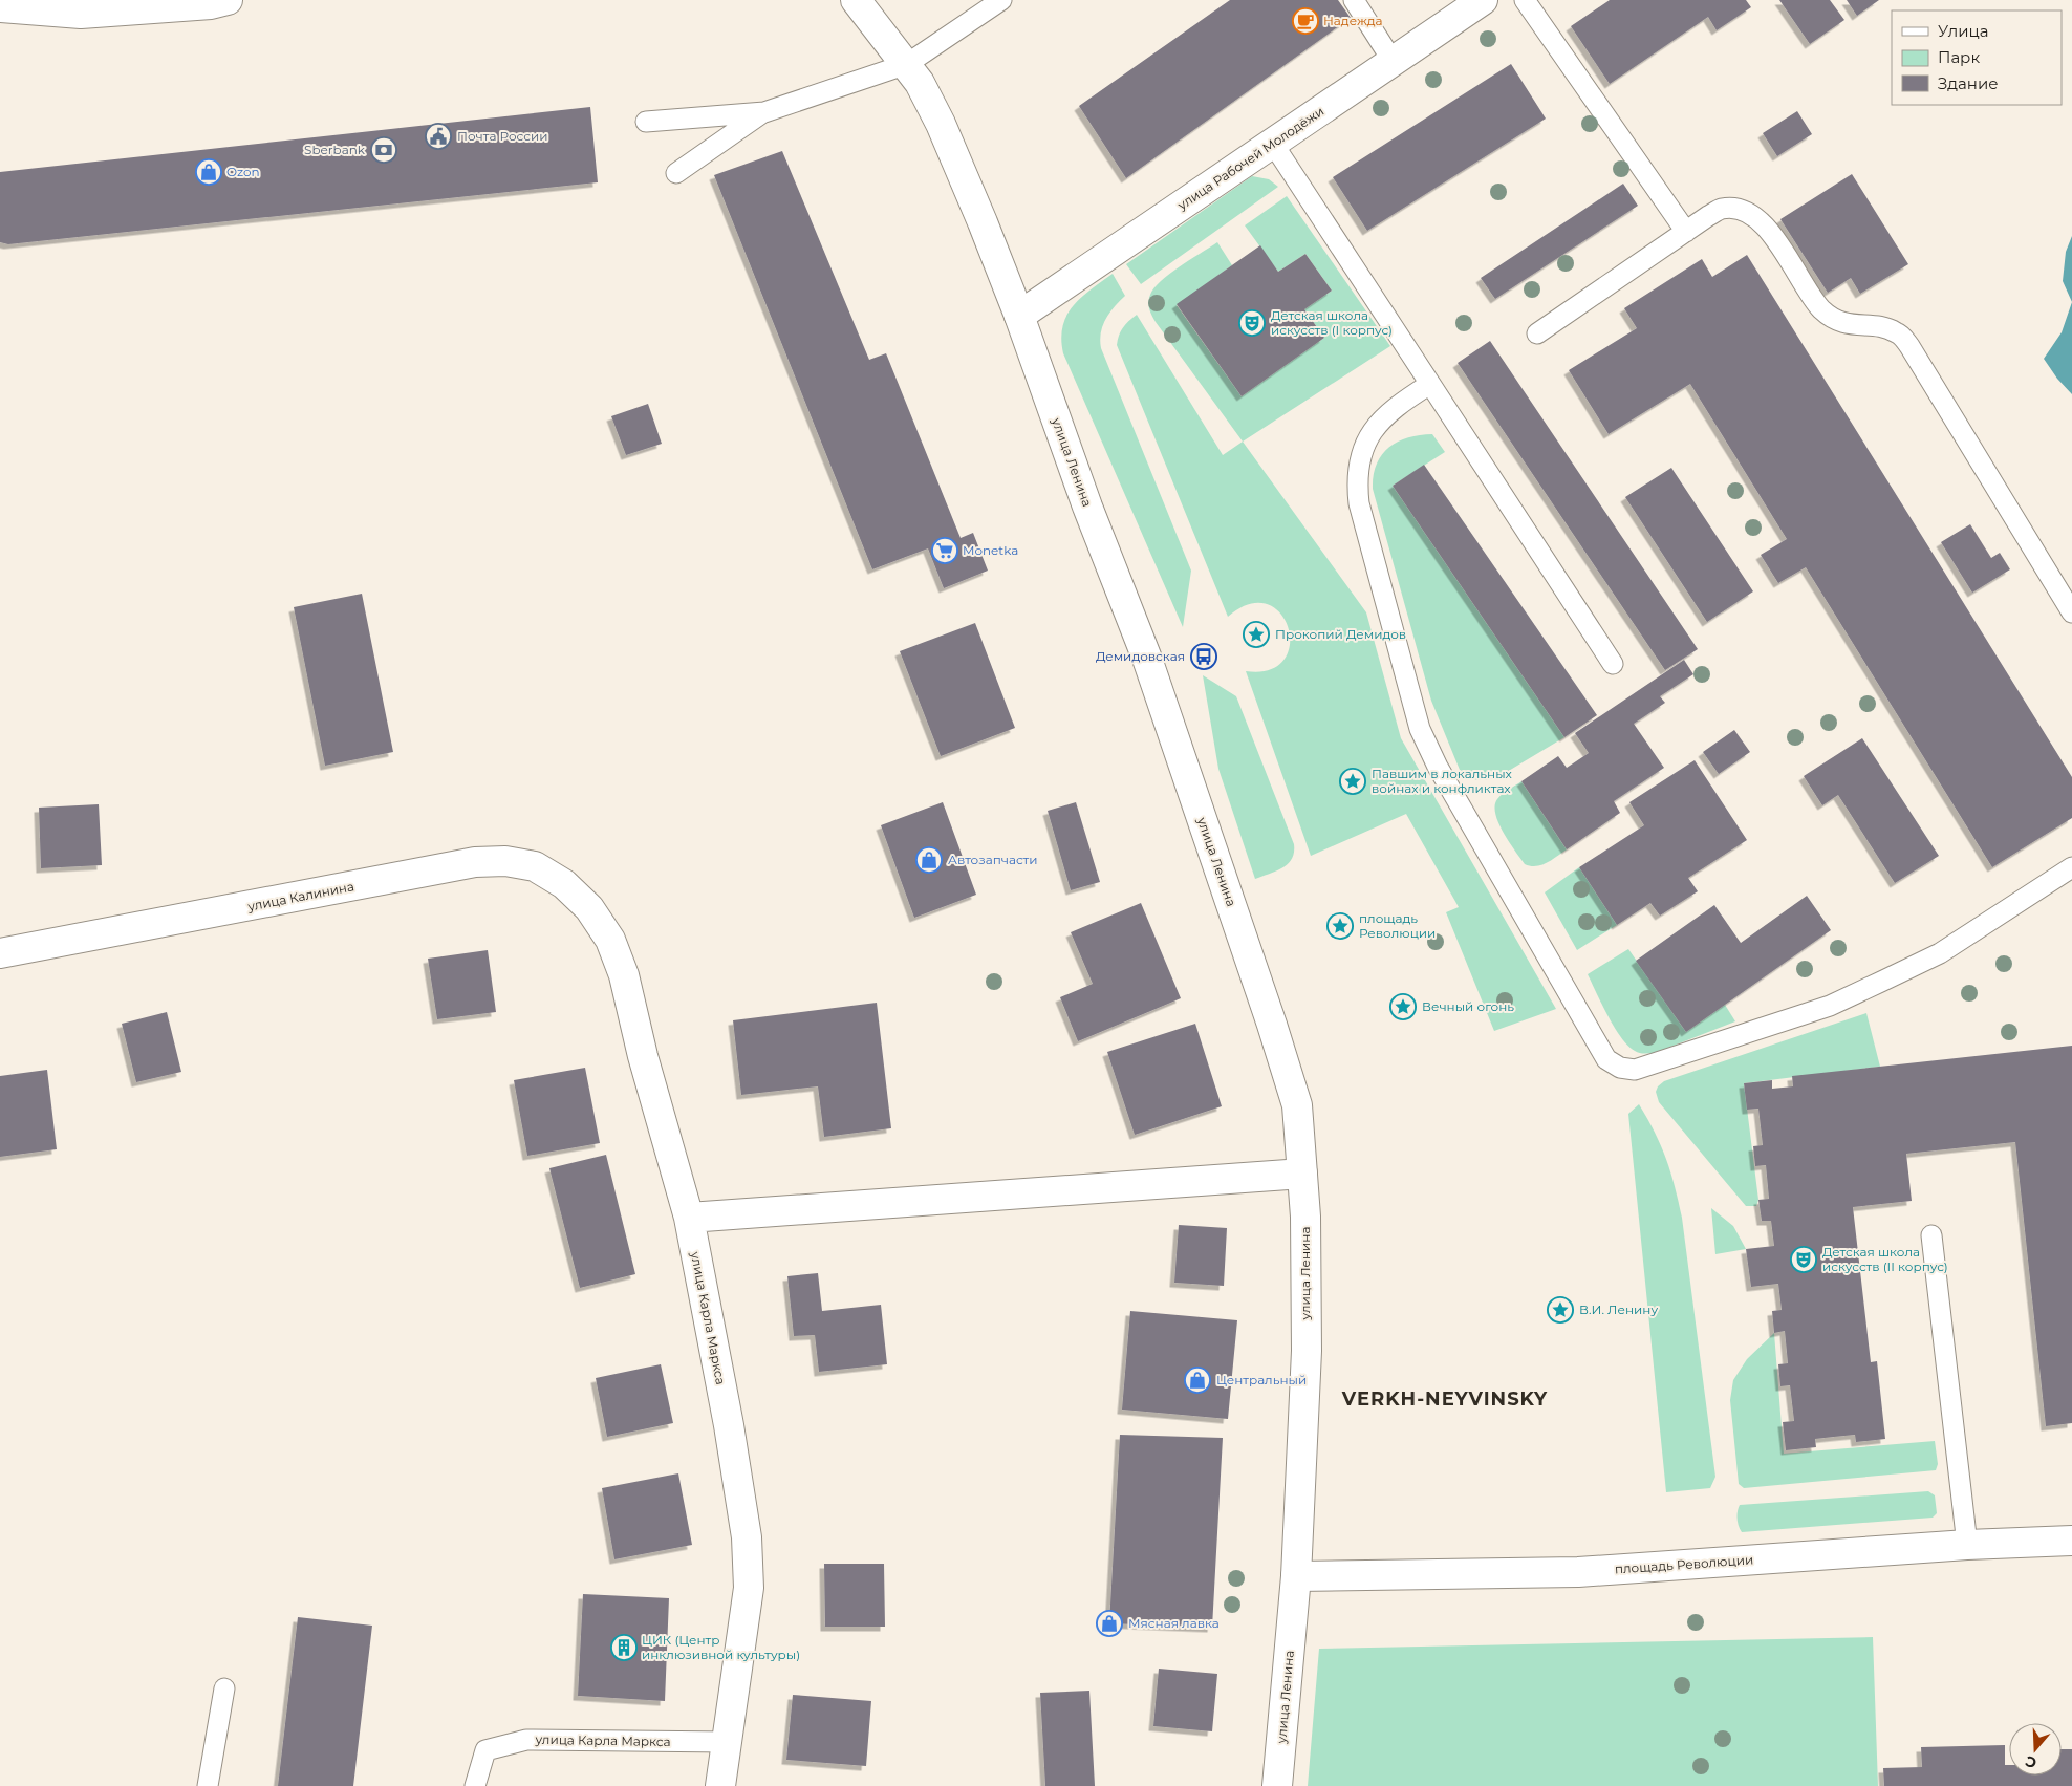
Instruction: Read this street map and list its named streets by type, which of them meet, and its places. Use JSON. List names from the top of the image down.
{
  "streets": {
    "street": [
      "улица Рабочей Молодёжи",
      "улица Ленина",
      "улица Калинина",
      "улица Карла Маркса",
      "площадь Революции"
    ]
  },
  "crossings": [
    ["улица Рабочей Молодёжи", "улица Ленина"],
    ["улица Ленина", "площадь Революции"],
    ["улица Калинина", "улица Карла Маркса"]
  ],
  "districts": ["VERKH-NEYVINSKY"],
  "places": {
    "cafe": ["Надежда"],
    "public building": ["Почта России"],
    "bank": ["Sberbank"],
    "shop": [
      "Ozon",
      "Автозапчасти",
      "Центральный",
      "Мясная лавка"
    ],
    "theatre": ["Детская школа искусств (I корпус)", "Детская школа искусств (II корпус)"],
    "supermarket": ["Monetka"],
    "place": [
      "Прокопий Демидов",
      "Павшим в локальных войнах и конфликтах",
      "площадь Революции",
      "Вечный огонь",
      "В.И. Ленину"
    ],
    "bus stop": ["Демидовская"],
    "building": ["ЦИК (Центр инклюзивной культуры)"]
  },
  "legend": ["Улица", "Парк", "Здание"],
  "north": "bottom"
}
